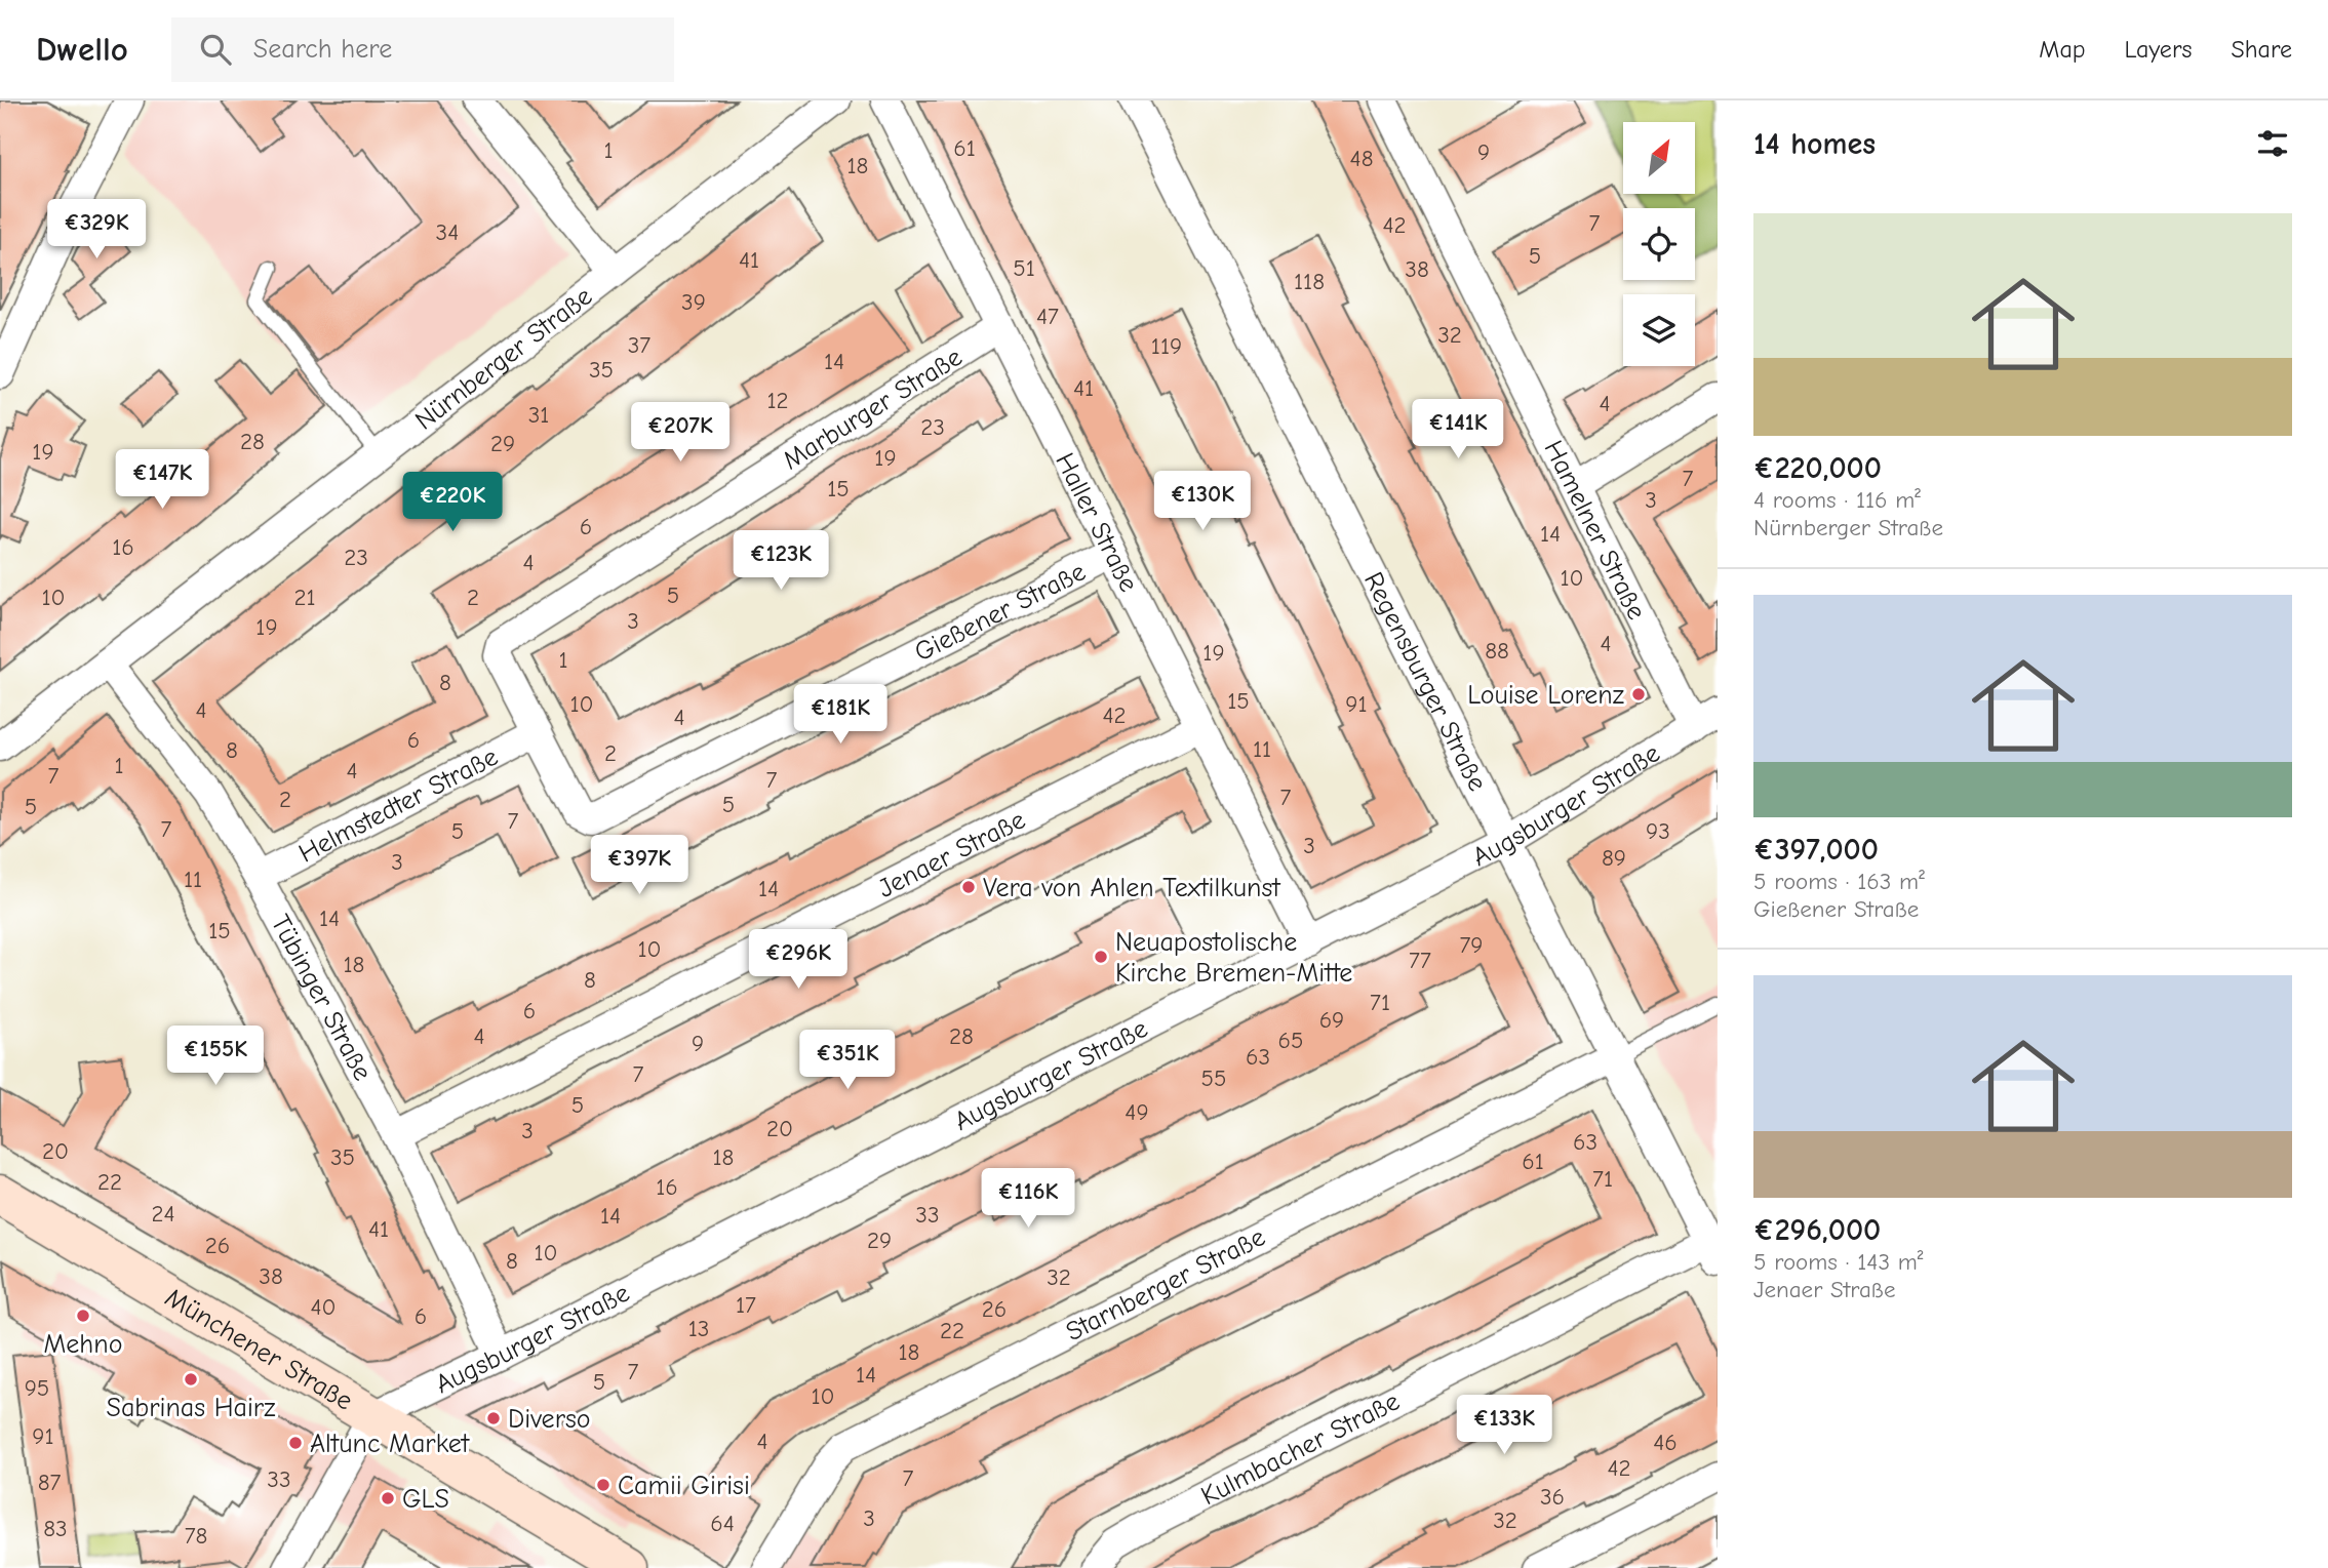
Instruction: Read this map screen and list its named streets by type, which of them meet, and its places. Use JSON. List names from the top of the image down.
{
  "streets": {
    "street": [
      "Nürnberger Straße",
      "Marburger Straße",
      "Haller Straße",
      "Hamelner Straße",
      "Gießener Straße",
      "Regensburger Straße",
      "Augsburger Straße",
      "Helmstedter Straße",
      "Jenaer Straße",
      "Tübinger Straße",
      "Starnberger Straße",
      "Münchener Straße",
      "Kulmbacher Straße"
    ]
  },
  "crossings": [
    ["Nürnberger Straße", "Tübinger Straße"],
    ["Marburger Straße", "Haller Straße"],
    ["Marburger Straße", "Gießener Straße"],
    ["Marburger Straße", "Helmstedter Straße"],
    ["Haller Straße", "Gießener Straße"],
    ["Haller Straße", "Augsburger Straße"],
    ["Haller Straße", "Jenaer Straße"],
    ["Hamelner Straße", "Augsburger Straße"],
    ["Gießener Straße", "Helmstedter Straße"],
    ["Regensburger Straße", "Augsburger Straße"],
    ["Regensburger Straße", "Starnberger Straße"],
    ["Regensburger Straße", "Kulmbacher Straße"],
    ["Augsburger Straße", "Tübinger Straße"],
    ["Augsburger Straße", "Münchener Straße"],
    ["Helmstedter Straße", "Tübinger Straße"],
    ["Jenaer Straße", "Tübinger Straße"]
  ],
  "places": [
    "Louise Lorenz",
    "Vera von Ahlen Textilkunst",
    "Neuapostolische Kirche Bremen-Mitte",
    "Mehno",
    "Sabrinas Hairz",
    "Diverso",
    "Altunc Market",
    "Camii Girisi",
    "GLS"
  ],
  "house_numbers": [
    "61",
    "1",
    "9",
    "48",
    "18",
    "7",
    "42",
    "34",
    "5",
    "41",
    "51",
    "38",
    "118",
    "39",
    "47",
    "32",
    "37",
    "119",
    "14",
    "35",
    "41",
    "12",
    "4",
    "31",
    "23",
    "28",
    "29",
    "19",
    "19",
    "7",
    "15",
    "3",
    "6",
    "14",
    "16",
    "23",
    "4",
    "10",
    "5",
    "10",
    "21",
    "2",
    "3",
    "19",
    "4",
    "88",
    "19",
    "1",
    "8",
    "15",
    "10",
    "91",
    "4",
    "42",
    "4",
    "6",
    "11",
    "8",
    "2",
    "1",
    "4",
    "7",
    "7",
    "7",
    "2",
    "5",
    "5",
    "7",
    "7",
    "5",
    "93",
    "3",
    "89",
    "3",
    "11",
    "14",
    "14",
    "15",
    "79",
    "10",
    "77",
    "18",
    "8",
    "71",
    "6",
    "69",
    "4",
    "28",
    "65",
    "9",
    "63",
    "7",
    "55",
    "5",
    "49",
    "20",
    "3",
    "63",
    "20",
    "35",
    "18",
    "61",
    "71",
    "22",
    "16",
    "24",
    "33",
    "14",
    "41",
    "29",
    "26",
    "10",
    "8",
    "38",
    "32",
    "17",
    "40",
    "26",
    "6",
    "13",
    "22",
    "18",
    "7",
    "14",
    "5",
    "95",
    "10",
    "91",
    "4",
    "46",
    "42",
    "7",
    "33",
    "87",
    "36",
    "3",
    "32",
    "64",
    "83",
    "78"
  ],
  "north": "top right",
  "page": {
    "header": "Dwello",
    "search": "Search here",
    "nav": ["Map", "Layers", "Share"],
    "heading": "14 homes",
    "list": [
      {
        "name": "€220,000",
        "note": "4 rooms · 116 m² · Nürnberger Straße"
      },
      {
        "name": "€397,000",
        "note": "5 rooms · 163 m² · Gießener Straße"
      },
      {
        "name": "€296,000",
        "note": "5 rooms · 143 m² · Jenaer Straße"
      }
    ],
    "price": [
      "€329K",
      "€141K",
      "€207K",
      "€147K",
      "€130K",
      "€220K",
      "€123K",
      "€181K",
      "€397K",
      "€296K",
      "€155K",
      "€351K",
      "€116K",
      "€133K"
    ]
  }
}
